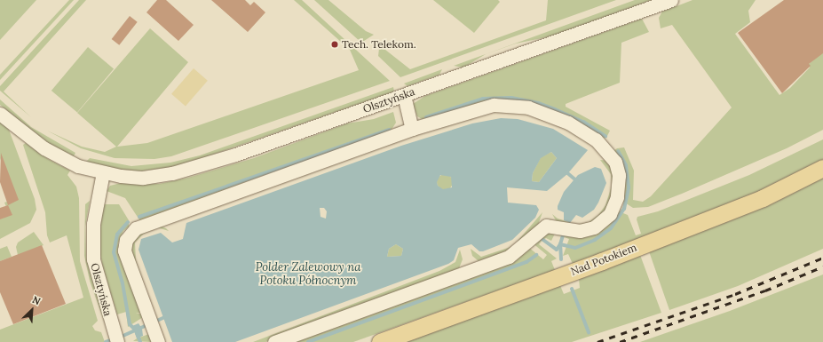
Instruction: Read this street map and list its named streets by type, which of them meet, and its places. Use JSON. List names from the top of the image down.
{
  "streets": {
    "main road": ["Nad Potokiem"],
    "street": ["Olsztyńska"]
  },
  "water": ["Polder Zalewowy na Potoku Północnym"],
  "places": ["Tech. Telekom."],
  "north": "top right"
}
